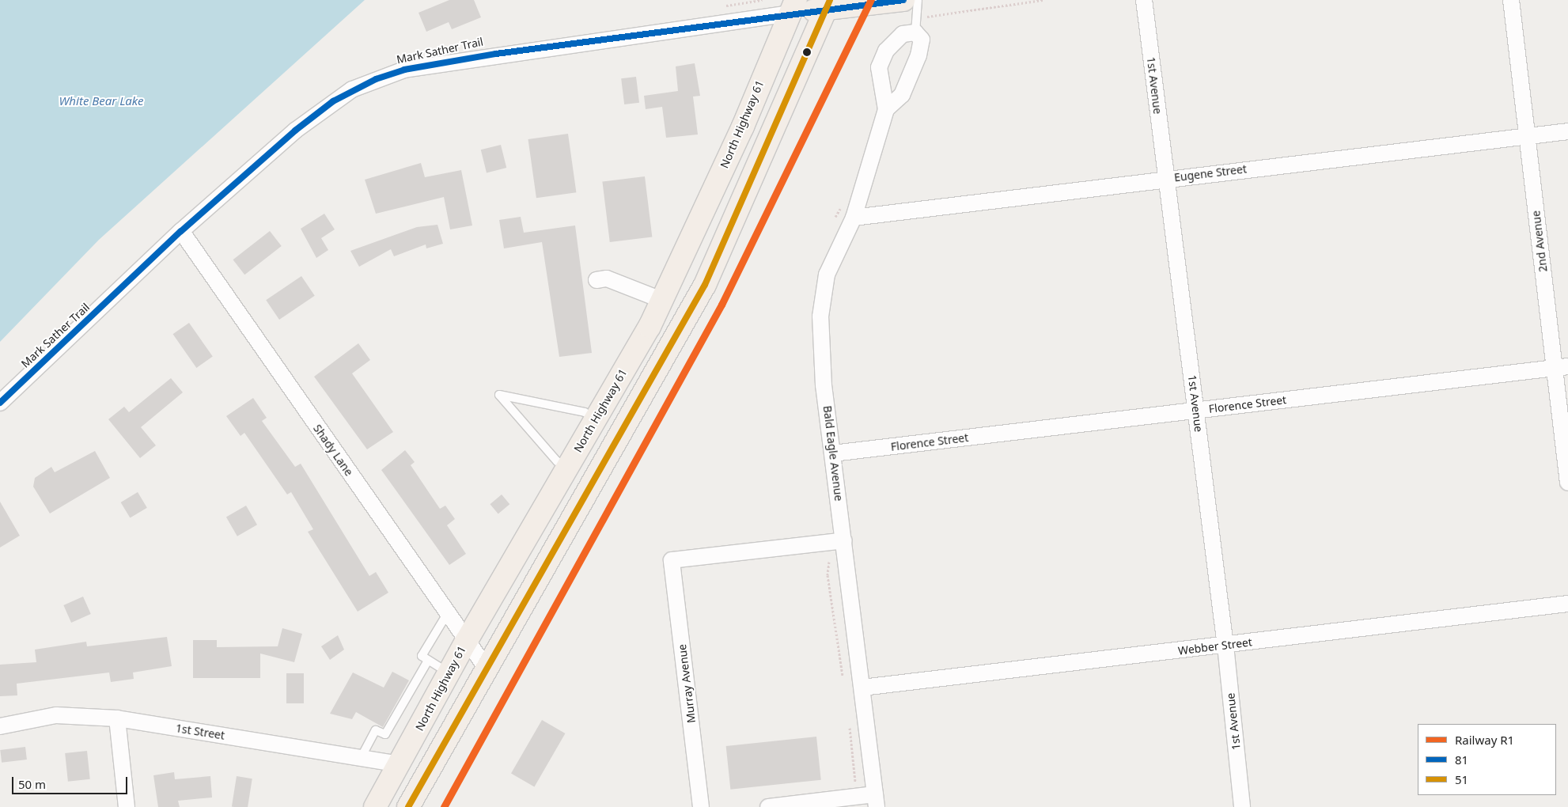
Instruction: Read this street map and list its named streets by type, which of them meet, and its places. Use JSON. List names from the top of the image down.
{
  "streets": {
    "main road": ["North Highway 61"],
    "street": [
      "1st Avenue",
      "Eugene Street",
      "2nd Avenue",
      "Florence Street",
      "Shady Lane",
      "Bald Eagle Avenue",
      "Webber Street",
      "Murray Avenue",
      "1st Street"
    ]
  },
  "crossings": [
    ["1st Avenue", "Eugene Street"],
    ["1st Avenue", "Florence Street"],
    ["1st Avenue", "Webber Street"],
    ["North Highway 61", "Shady Lane"],
    ["North Highway 61", "1st Street"],
    ["Eugene Street", "2nd Avenue"],
    ["Eugene Street", "Bald Eagle Avenue"],
    ["2nd Avenue", "Florence Street"],
    ["Florence Street", "Bald Eagle Avenue"],
    ["Bald Eagle Avenue", "Webber Street"],
    ["Bald Eagle Avenue", "Murray Avenue"]
  ],
  "water": ["White Bear Lake"],
  "lines": ["rail line R1", "transit line 81", "transit line 51"],
  "legend": ["Railway R1", "81", "51"],
  "scale_bar": "50 m"
}
